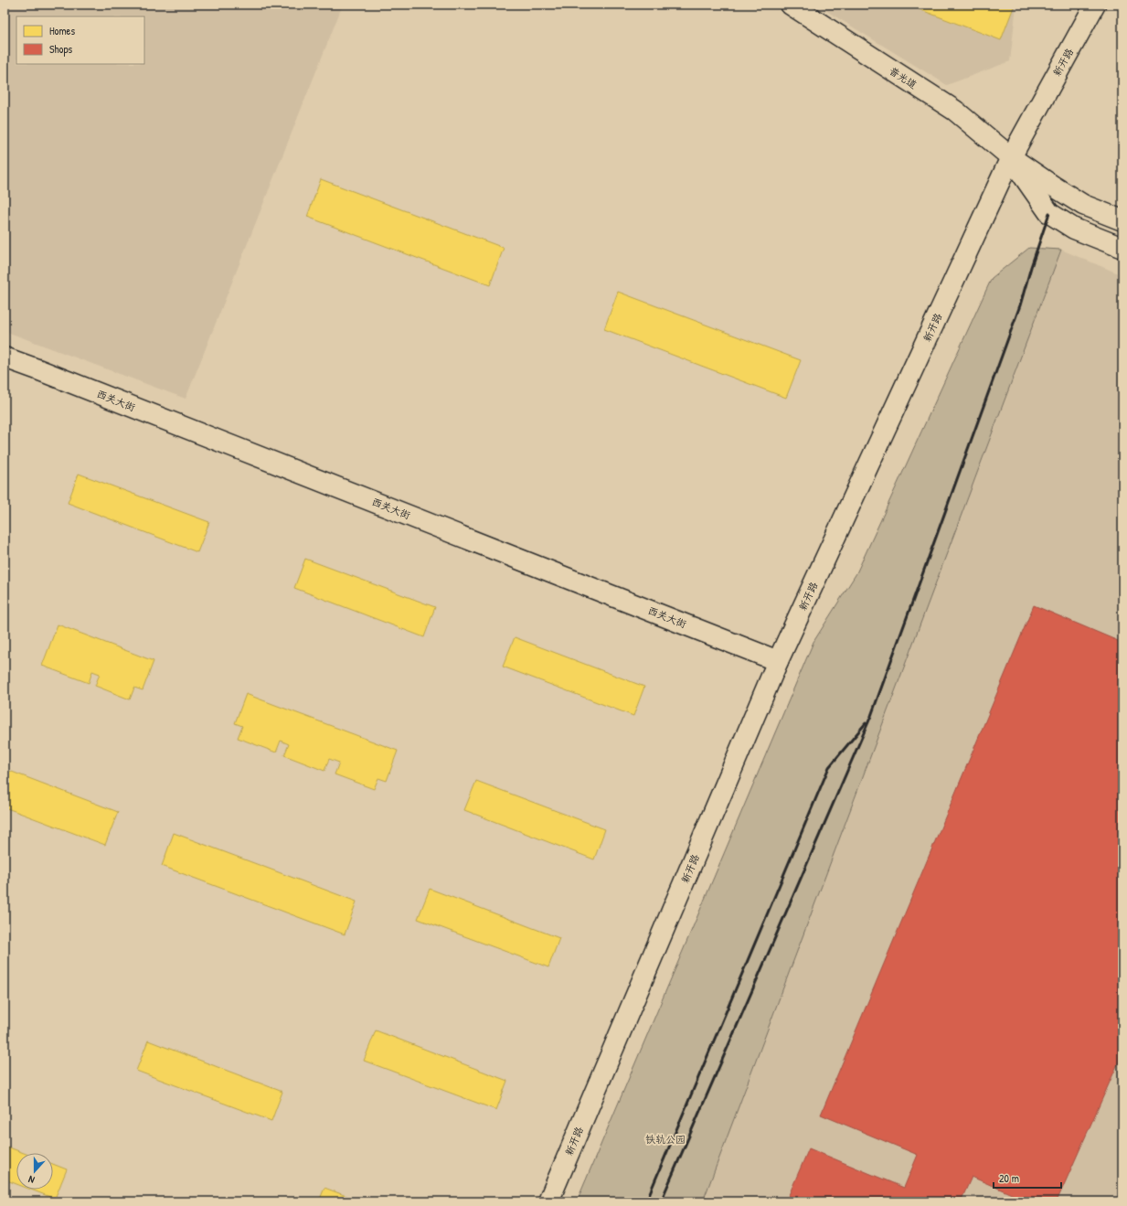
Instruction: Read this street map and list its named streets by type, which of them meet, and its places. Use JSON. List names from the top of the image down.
{
  "streets": {
    "main road": ["新开路", "普光道", "西关大街"]
  },
  "crossings": [
    ["新开路", "普光道"],
    ["新开路", "西关大街"]
  ],
  "parks": ["铁轨公园"],
  "legend": ["Homes", "Shops"],
  "scale_bar": "20 m",
  "north": "bottom"
}
